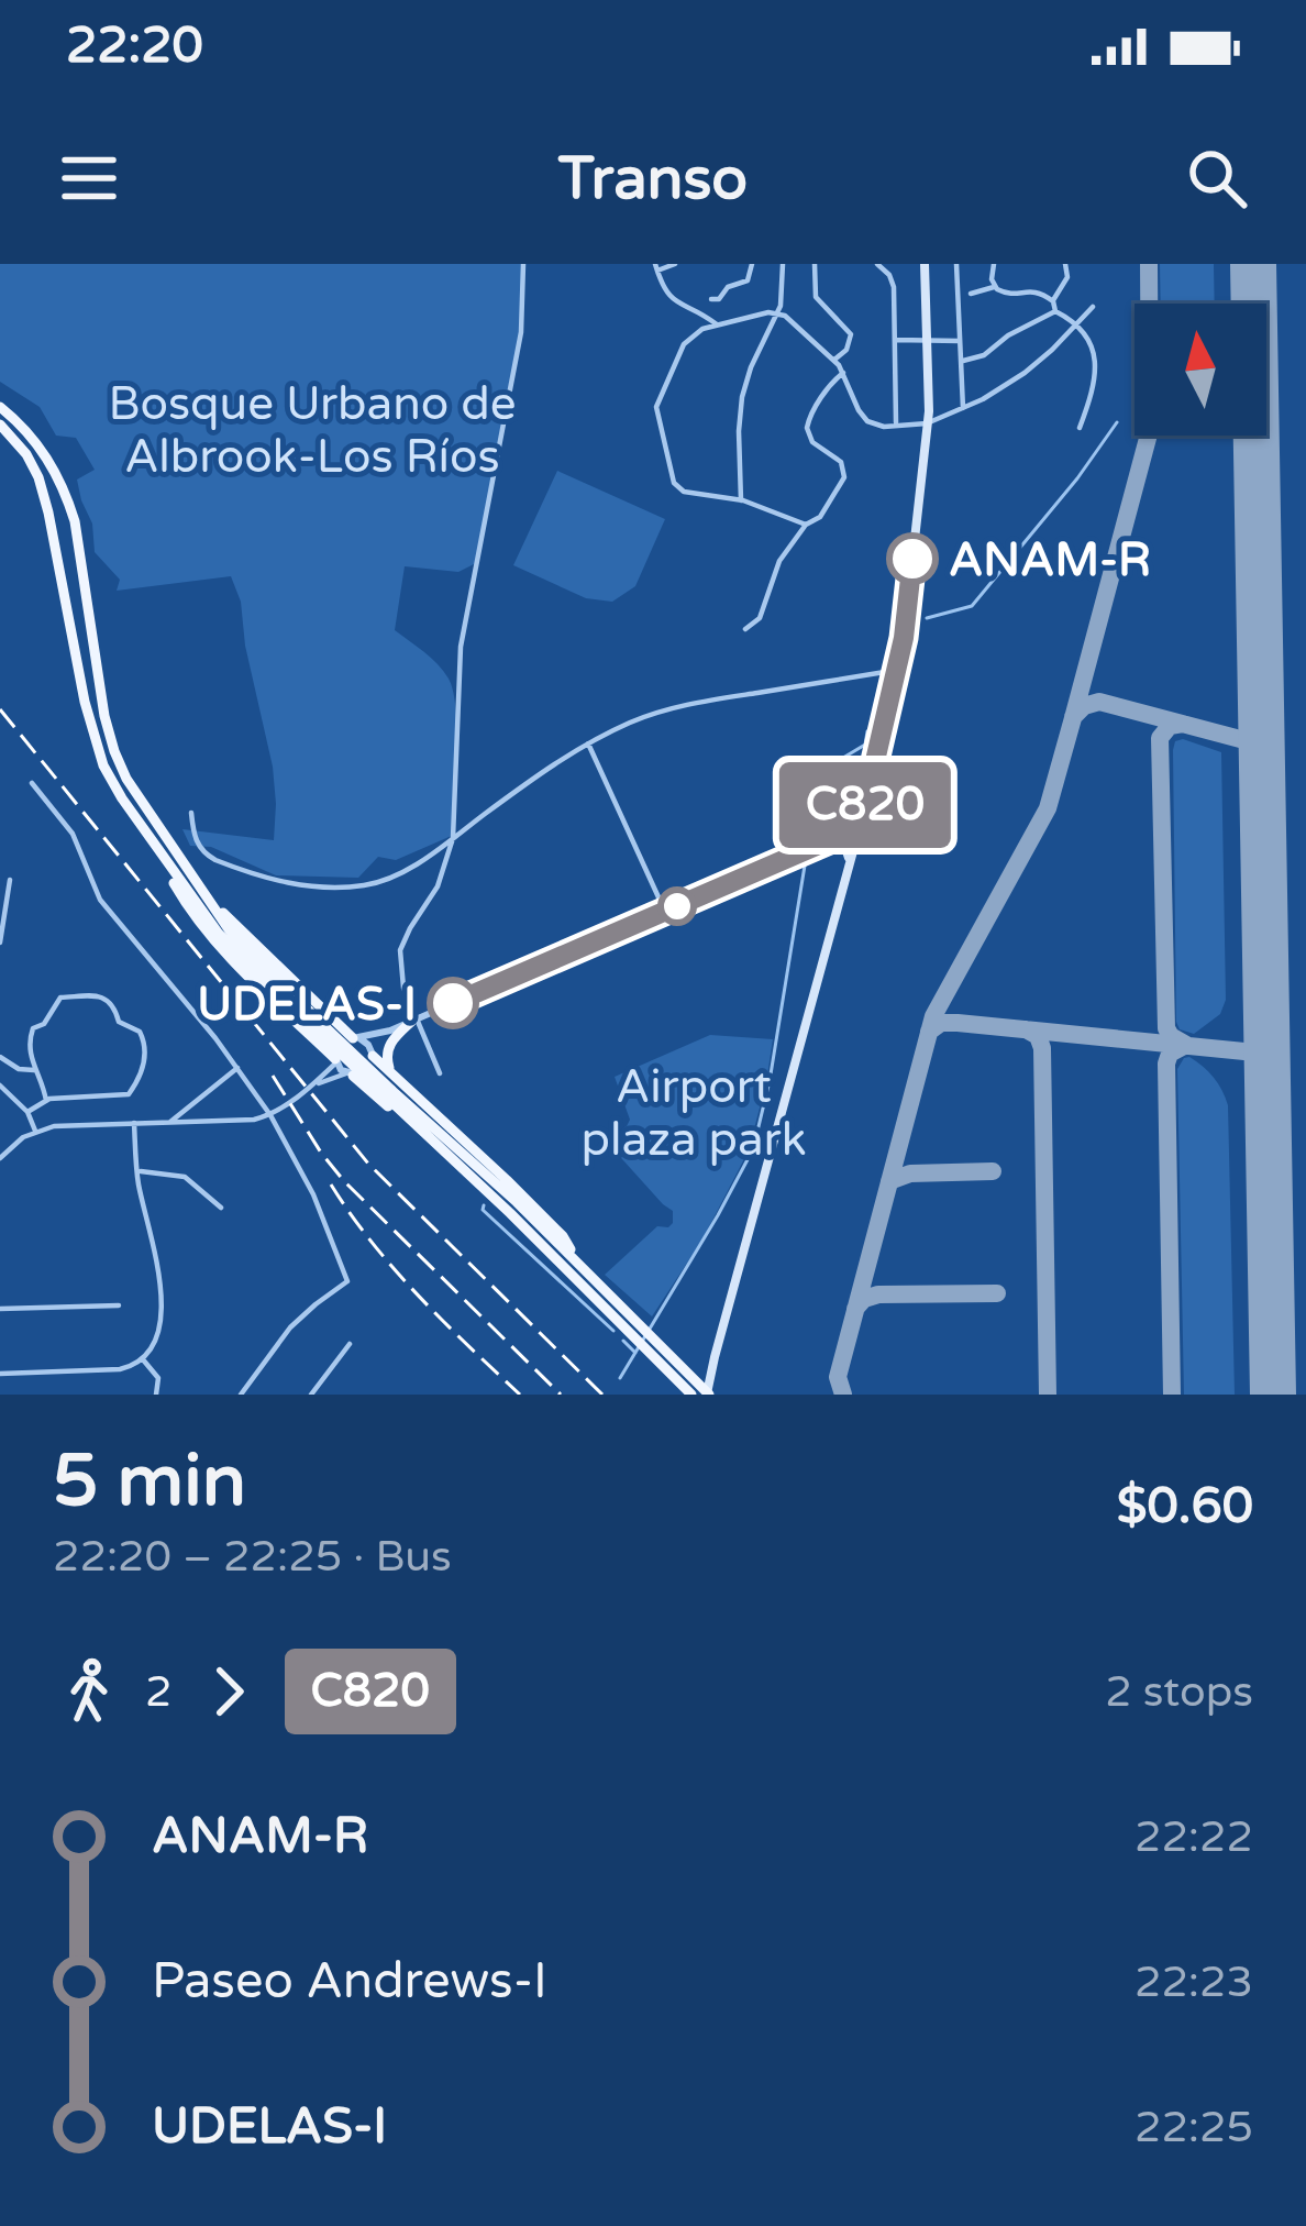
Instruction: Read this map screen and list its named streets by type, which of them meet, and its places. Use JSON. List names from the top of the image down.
{
  "parks": ["Bosque Urbano de Albrook-Los Ríos", "Airport plaza park"],
  "places": ["ANAM-R", "UDELAS-I"],
  "lines": ["bus line C820"],
  "north": "top",
  "page": {
    "status": "22:20",
    "header": "Transo",
    "on_map": "C820",
    "heading": ["5 min", "22:20 – 22:25 · Bus", "$0.60"],
    "legs": ["2", "C820", "2 stops"],
    "list": [
      {
        "name": "ANAM-R",
        "value": "22:22"
      },
      {
        "name": "Paseo Andrews-I",
        "value": "22:23"
      },
      {
        "name": "UDELAS-I",
        "value": "22:25"
      }
    ]
  }
}
